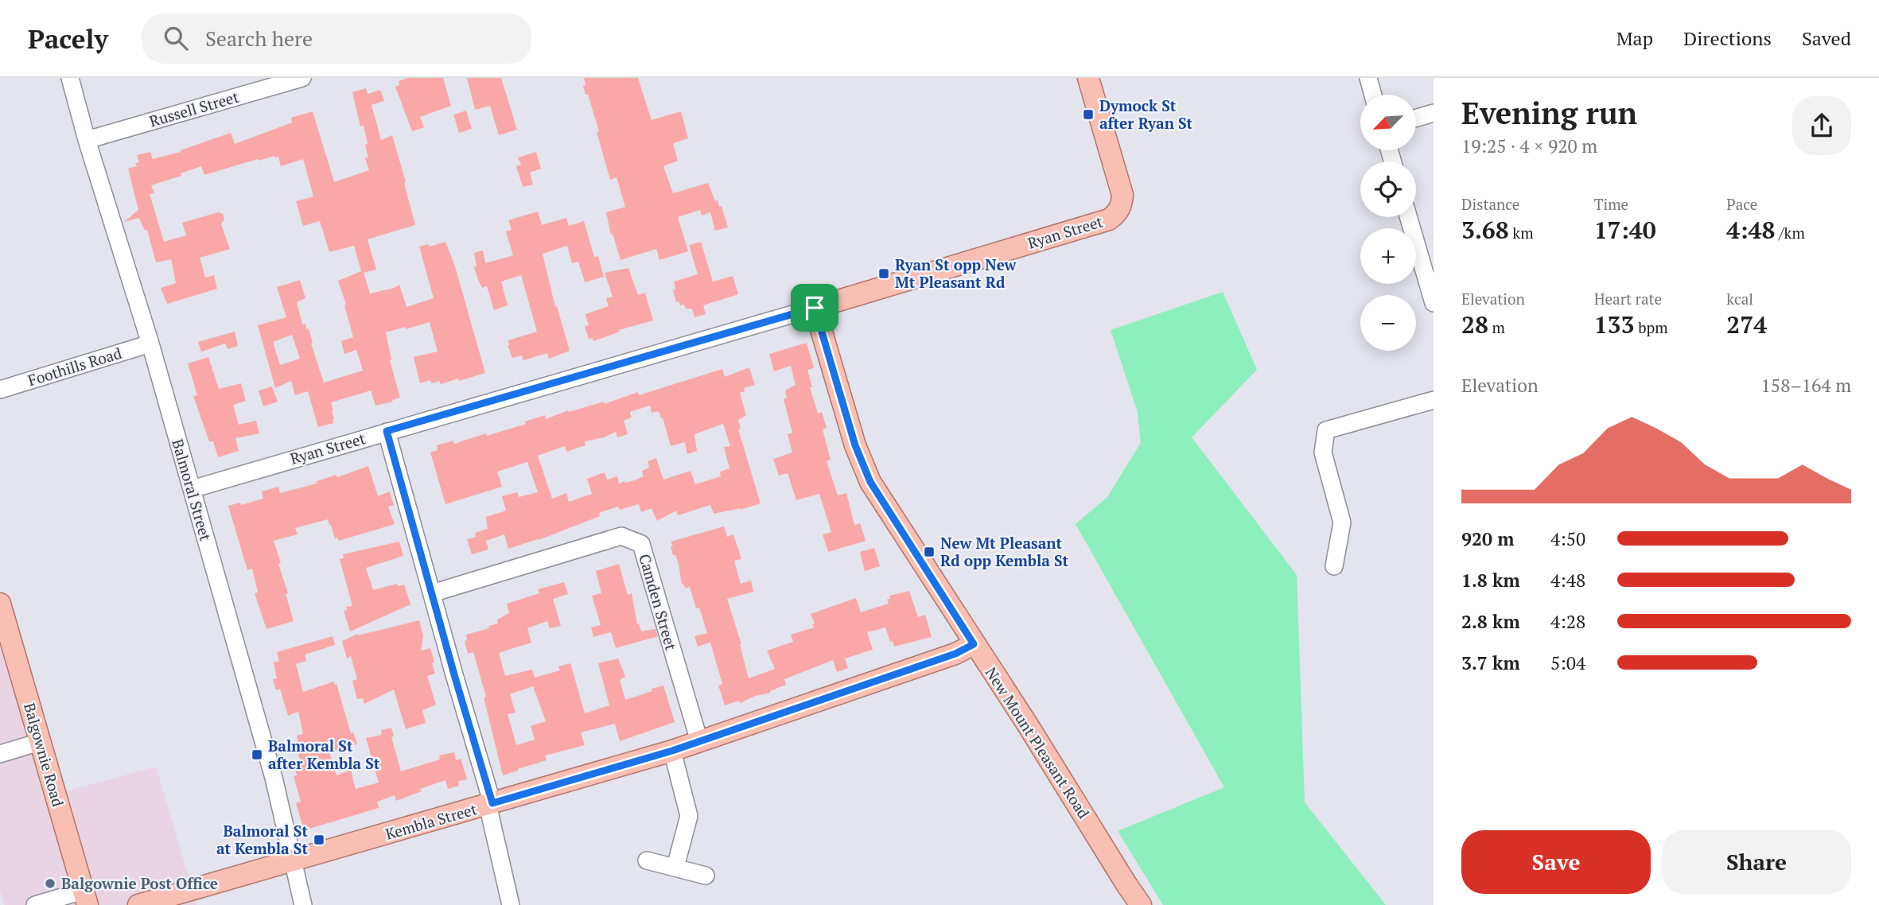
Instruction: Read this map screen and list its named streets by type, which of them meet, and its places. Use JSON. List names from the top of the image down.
{
  "streets": {
    "main road": [
      "Ryan Street",
      "New Mount Pleasant Road",
      "Balgownie Road",
      "Kembla Street"
    ],
    "street": [
      "Russell Street",
      "Foothills Road",
      "Balmoral Street",
      "Camden Street"
    ]
  },
  "crossings": [
    ["Russell Street", "Balmoral Street"],
    ["Ryan Street", "Balmoral Street"],
    ["Ryan Street", "New Mount Pleasant Road"],
    ["Foothills Road", "Balmoral Street"],
    ["Balmoral Street", "Kembla Street"],
    ["Camden Street", "Kembla Street"],
    ["New Mount Pleasant Road", "Kembla Street"]
  ],
  "places": {
    "transit": [
      "Dymock St after Ryan St",
      "Ryan St opp New Mt Pleasant Rd",
      "New Mt Pleasant Rd opp Kembla St",
      "Balmoral St after Kembla St",
      "Balmoral St at Kembla St"
    ],
    "other": ["Balgownie Post Office"]
  },
  "north": "bottom left",
  "page": {
    "header": "Pacely",
    "search": "Search here",
    "nav": ["Map", "Directions", "Saved"],
    "heading": ["Evening run", "19:25 · 4 × 920 m"],
    "map_buttons": ["+", "−"],
    "stats": [
      ["Distance", "3.68 km"],
      ["Time", "17:40"],
      ["Pace", "4:48 /km"],
      ["Elevation", "28 m"],
      ["Heart rate", "133 bpm"],
      ["kcal", "274"]
    ],
    "chart": ["Elevation", "158–164 m"],
    "list": [
      {
        "name": "920 m",
        "note": "4:50"
      },
      {
        "name": "1.8 km",
        "note": "4:48"
      },
      {
        "name": "2.8 km",
        "note": "4:28"
      },
      {
        "name": "3.7 km",
        "note": "5:04"
      }
    ],
    "buttons": ["Save", "Share"]
  }
}
